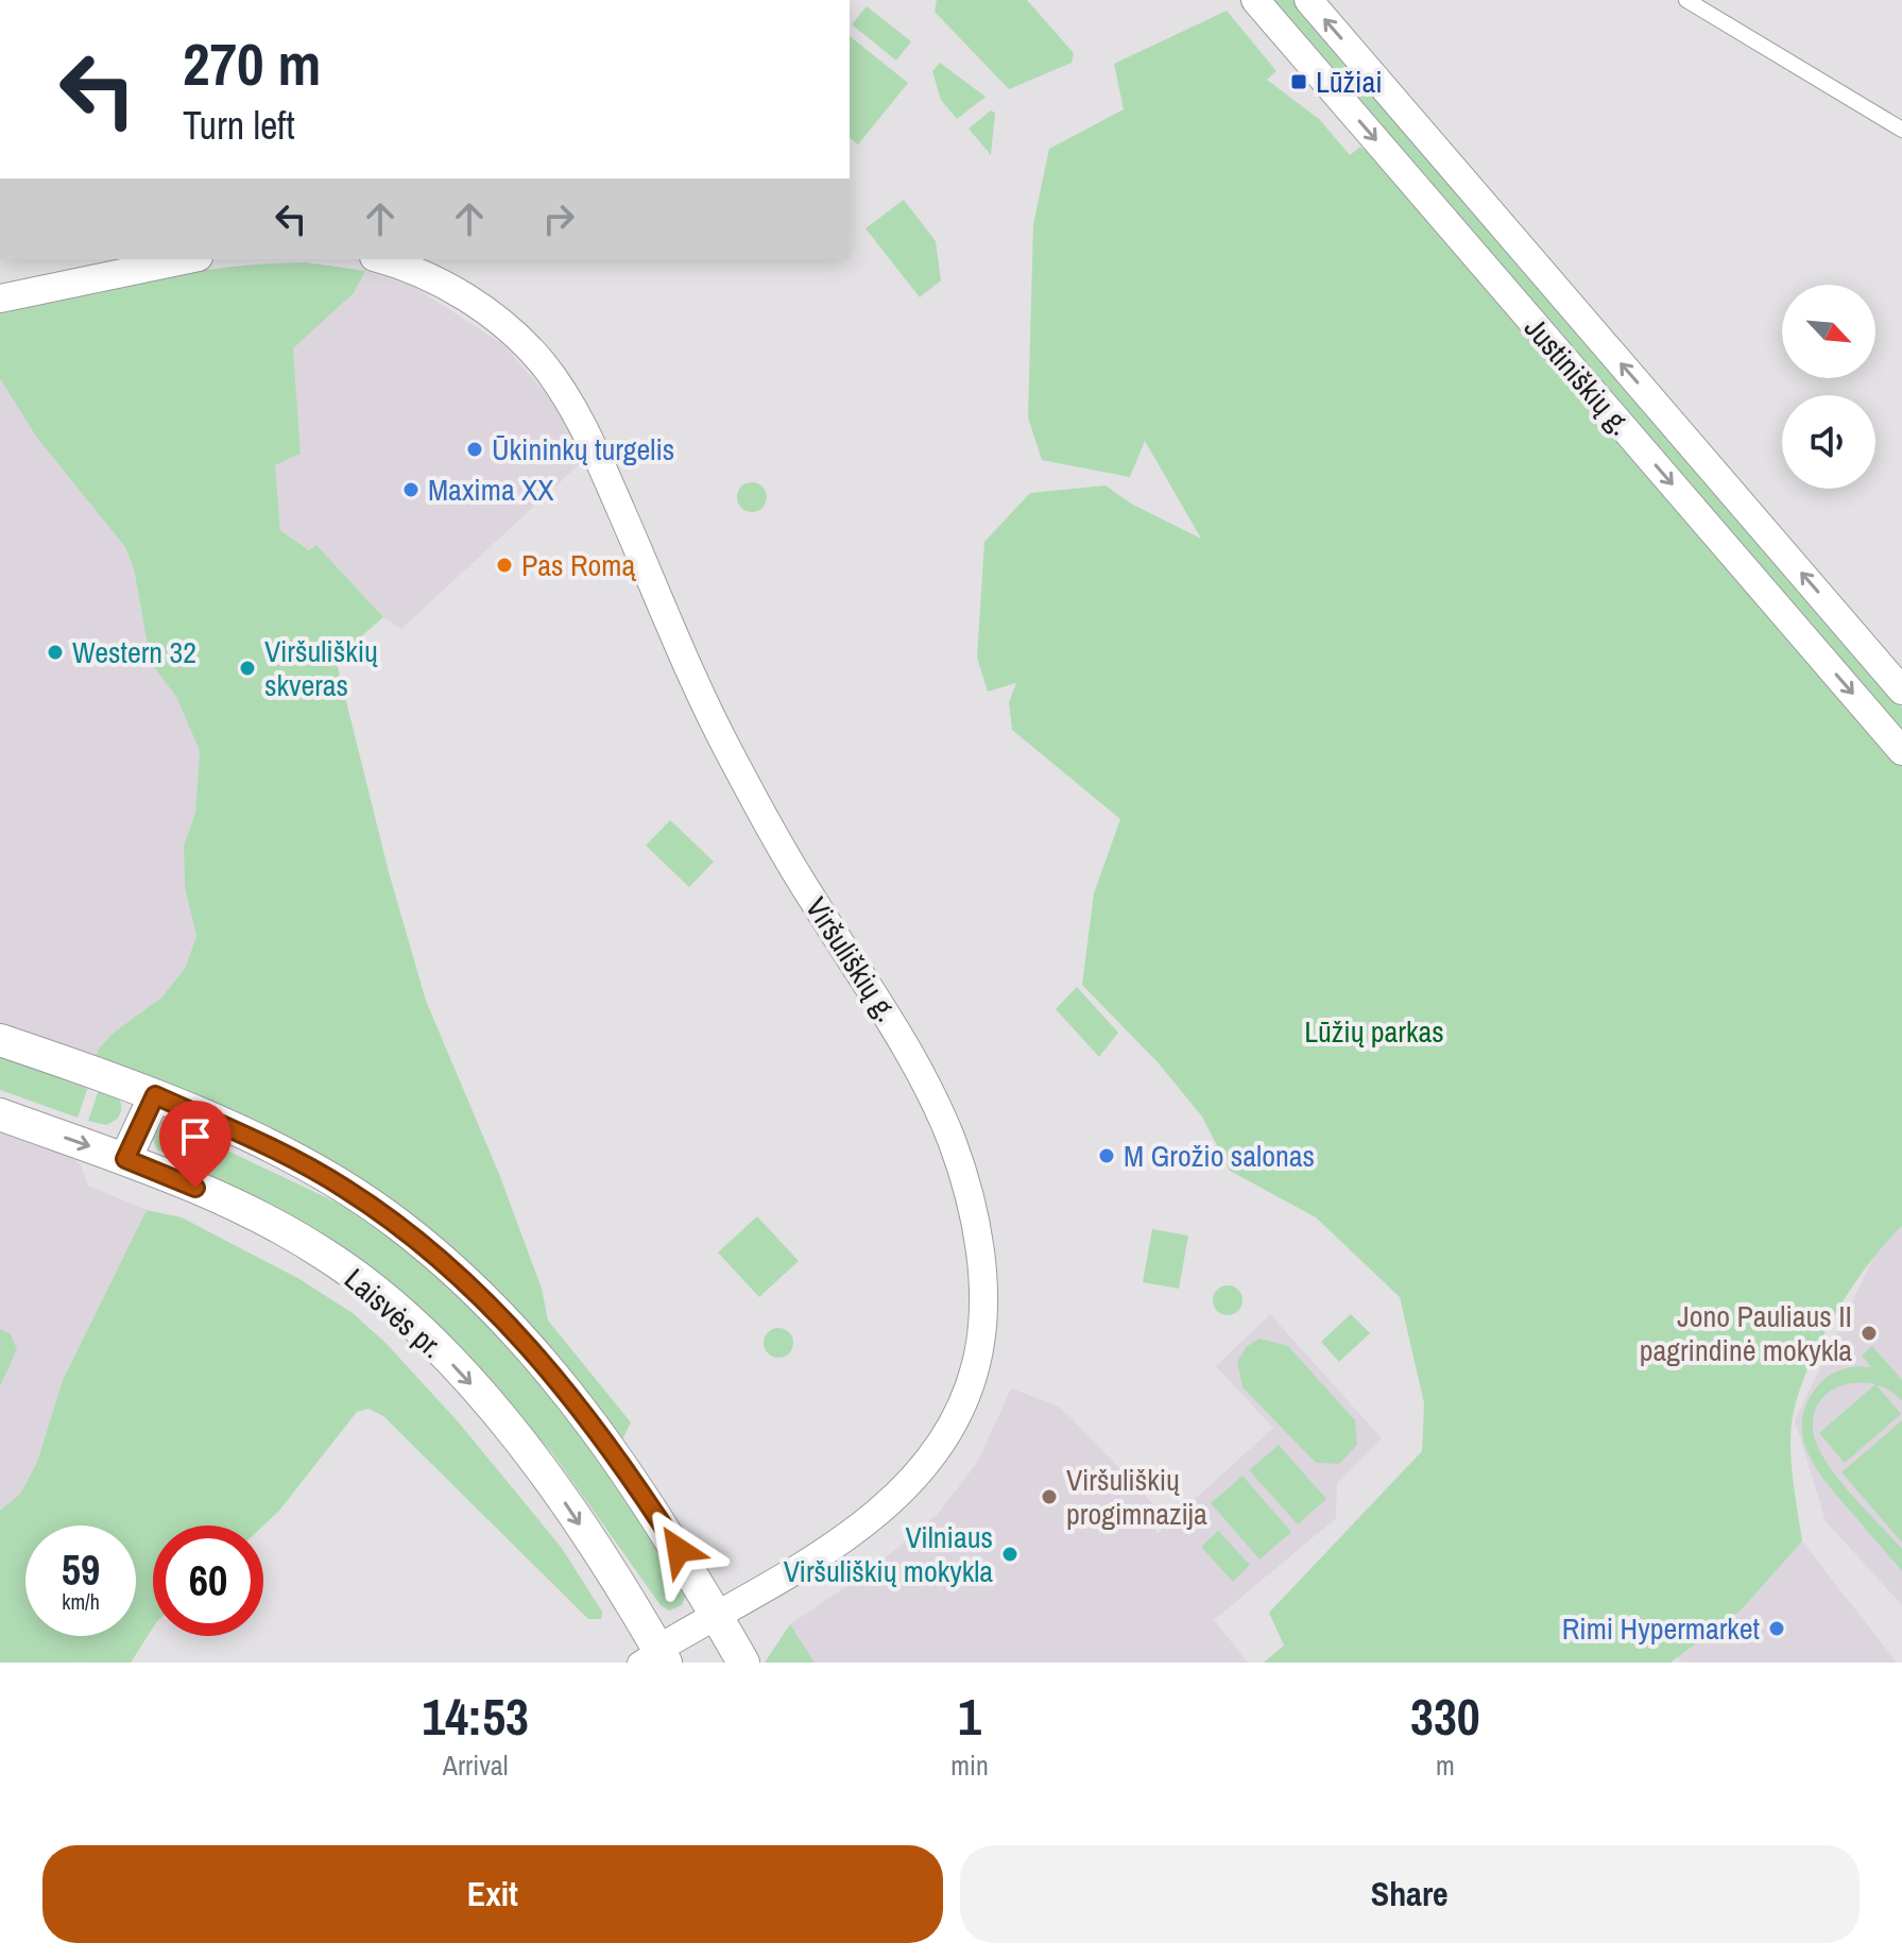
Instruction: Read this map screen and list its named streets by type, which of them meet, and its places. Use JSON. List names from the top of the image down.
{
  "streets": {
    "main road": ["Justiniškių g.", "Viršuliškių g.", "Laisvės pr."]
  },
  "crossings": [
    ["Viršuliškių g.", "Laisvės pr."]
  ],
  "parks": ["Lūžių parkas"],
  "places": {
    "transit": ["Lūžiai"],
    "other": [
      "Ūkininkų turgelis",
      "Maxima XX",
      "Pas Romą",
      "Western 32",
      "Viršuliškių skveras",
      "M Grožio salonas",
      "Jono Pauliaus II pagrindinė mokykla",
      "Viršuliškių progimnazija",
      "Vilniaus Viršuliškių mokykla",
      "Rimi Hypermarket"
    ]
  },
  "north": "bottom right",
  "page": {
    "turn": ["270 m", "Turn left"],
    "speed": "59 km/h",
    "limit": "60",
    "eta": [
      "14:53",
      "Arrival",
      "1",
      "min",
      "330",
      "m"
    ],
    "buttons": ["Exit", "Share"]
  }
}
